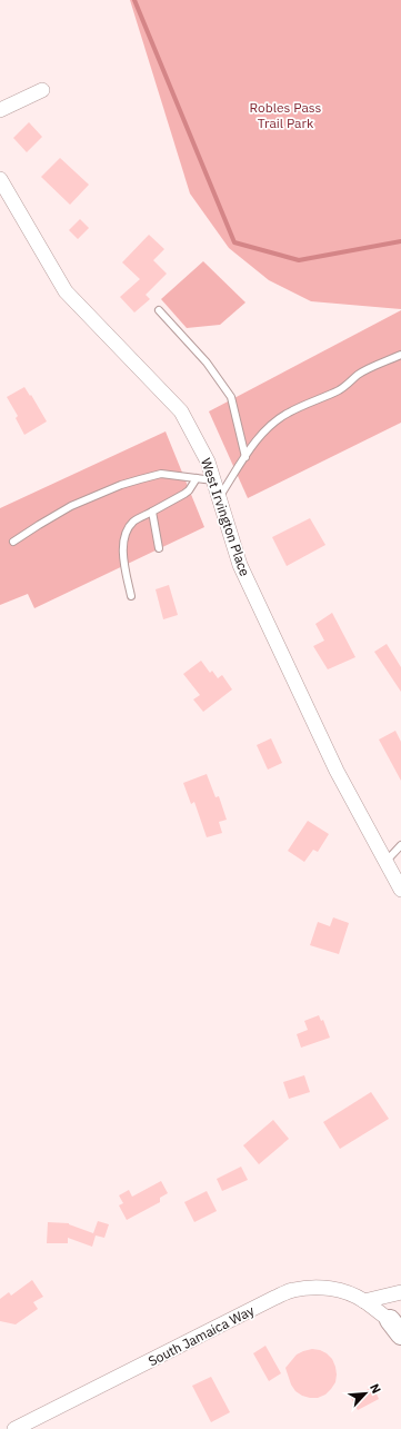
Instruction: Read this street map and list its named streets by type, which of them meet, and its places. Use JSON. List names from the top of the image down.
{
  "streets": {
    "street": ["West Irvington Place", "South Jamaica Way"]
  },
  "parks": ["Robles Pass Trail Park"],
  "north": "top right"
}
